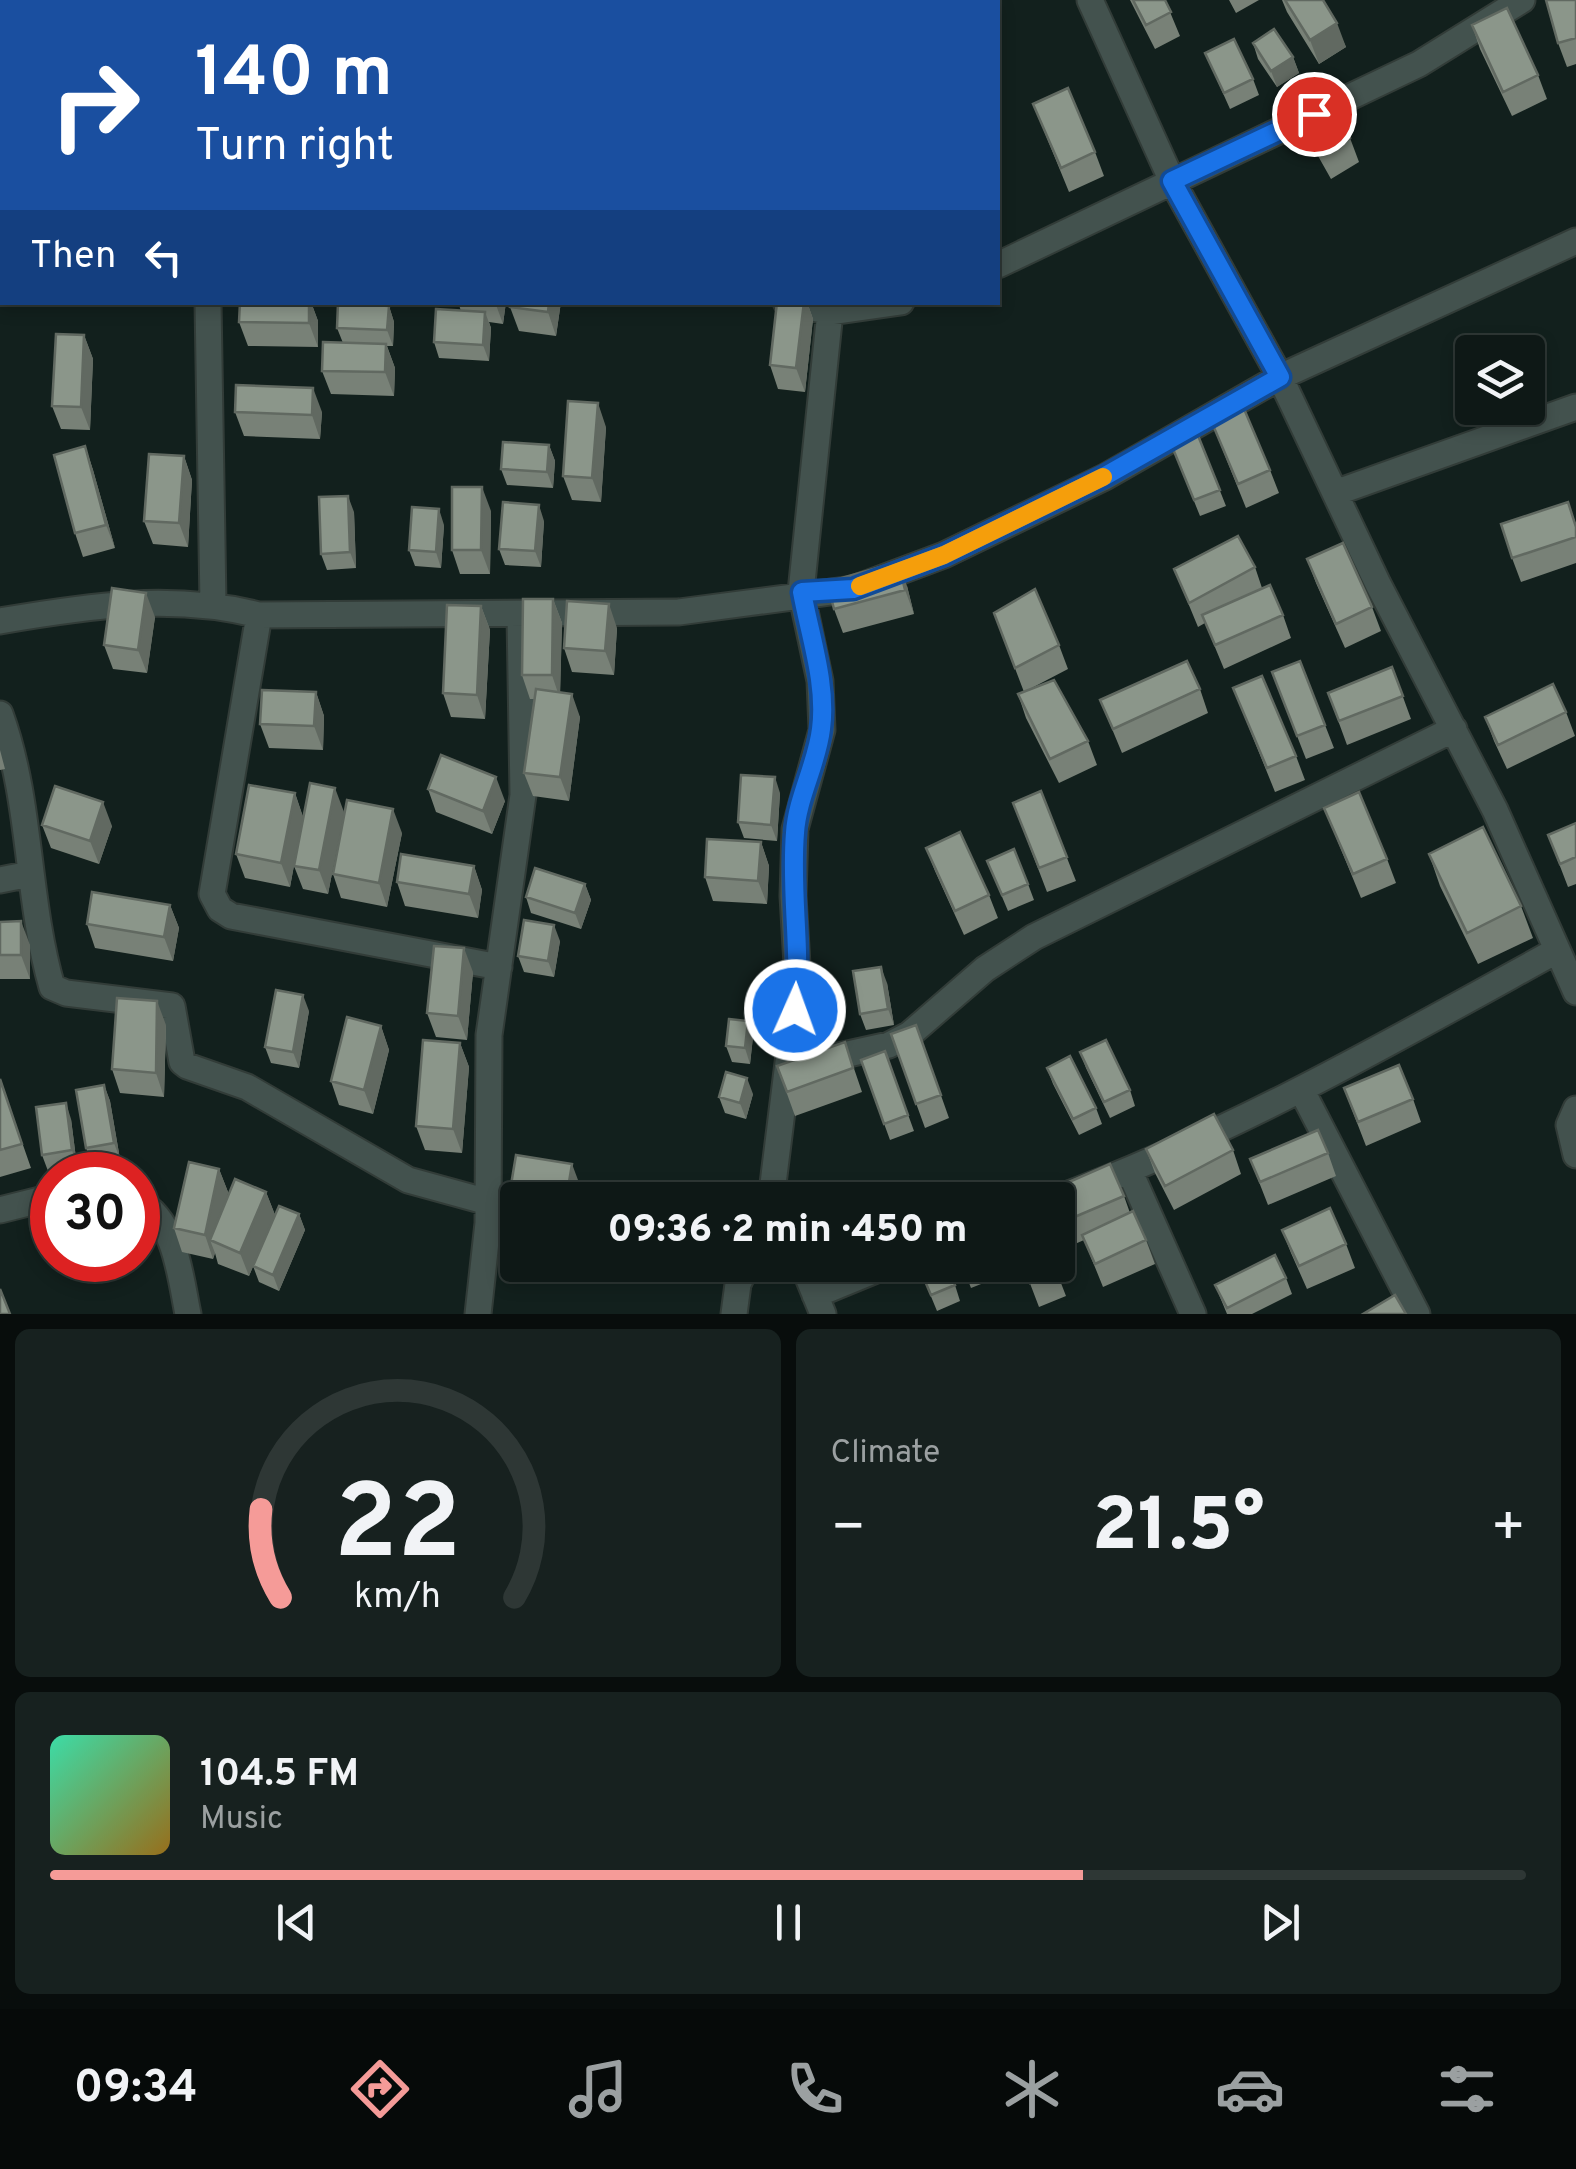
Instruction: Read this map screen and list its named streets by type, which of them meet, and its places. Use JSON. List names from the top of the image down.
{
  "page": {
    "turn": ["140 m", "Turn right"],
    "then": "Then",
    "limit": "30",
    "trip": "09:36 · 2 min · 450 m",
    "tile": "Climate",
    "heat": ["−", "21.5°", "+"],
    "song": ["104.5 FM", "Music"],
    "tabs": "09:34",
    "gauge": ["22", "km/h"]
  }
}
